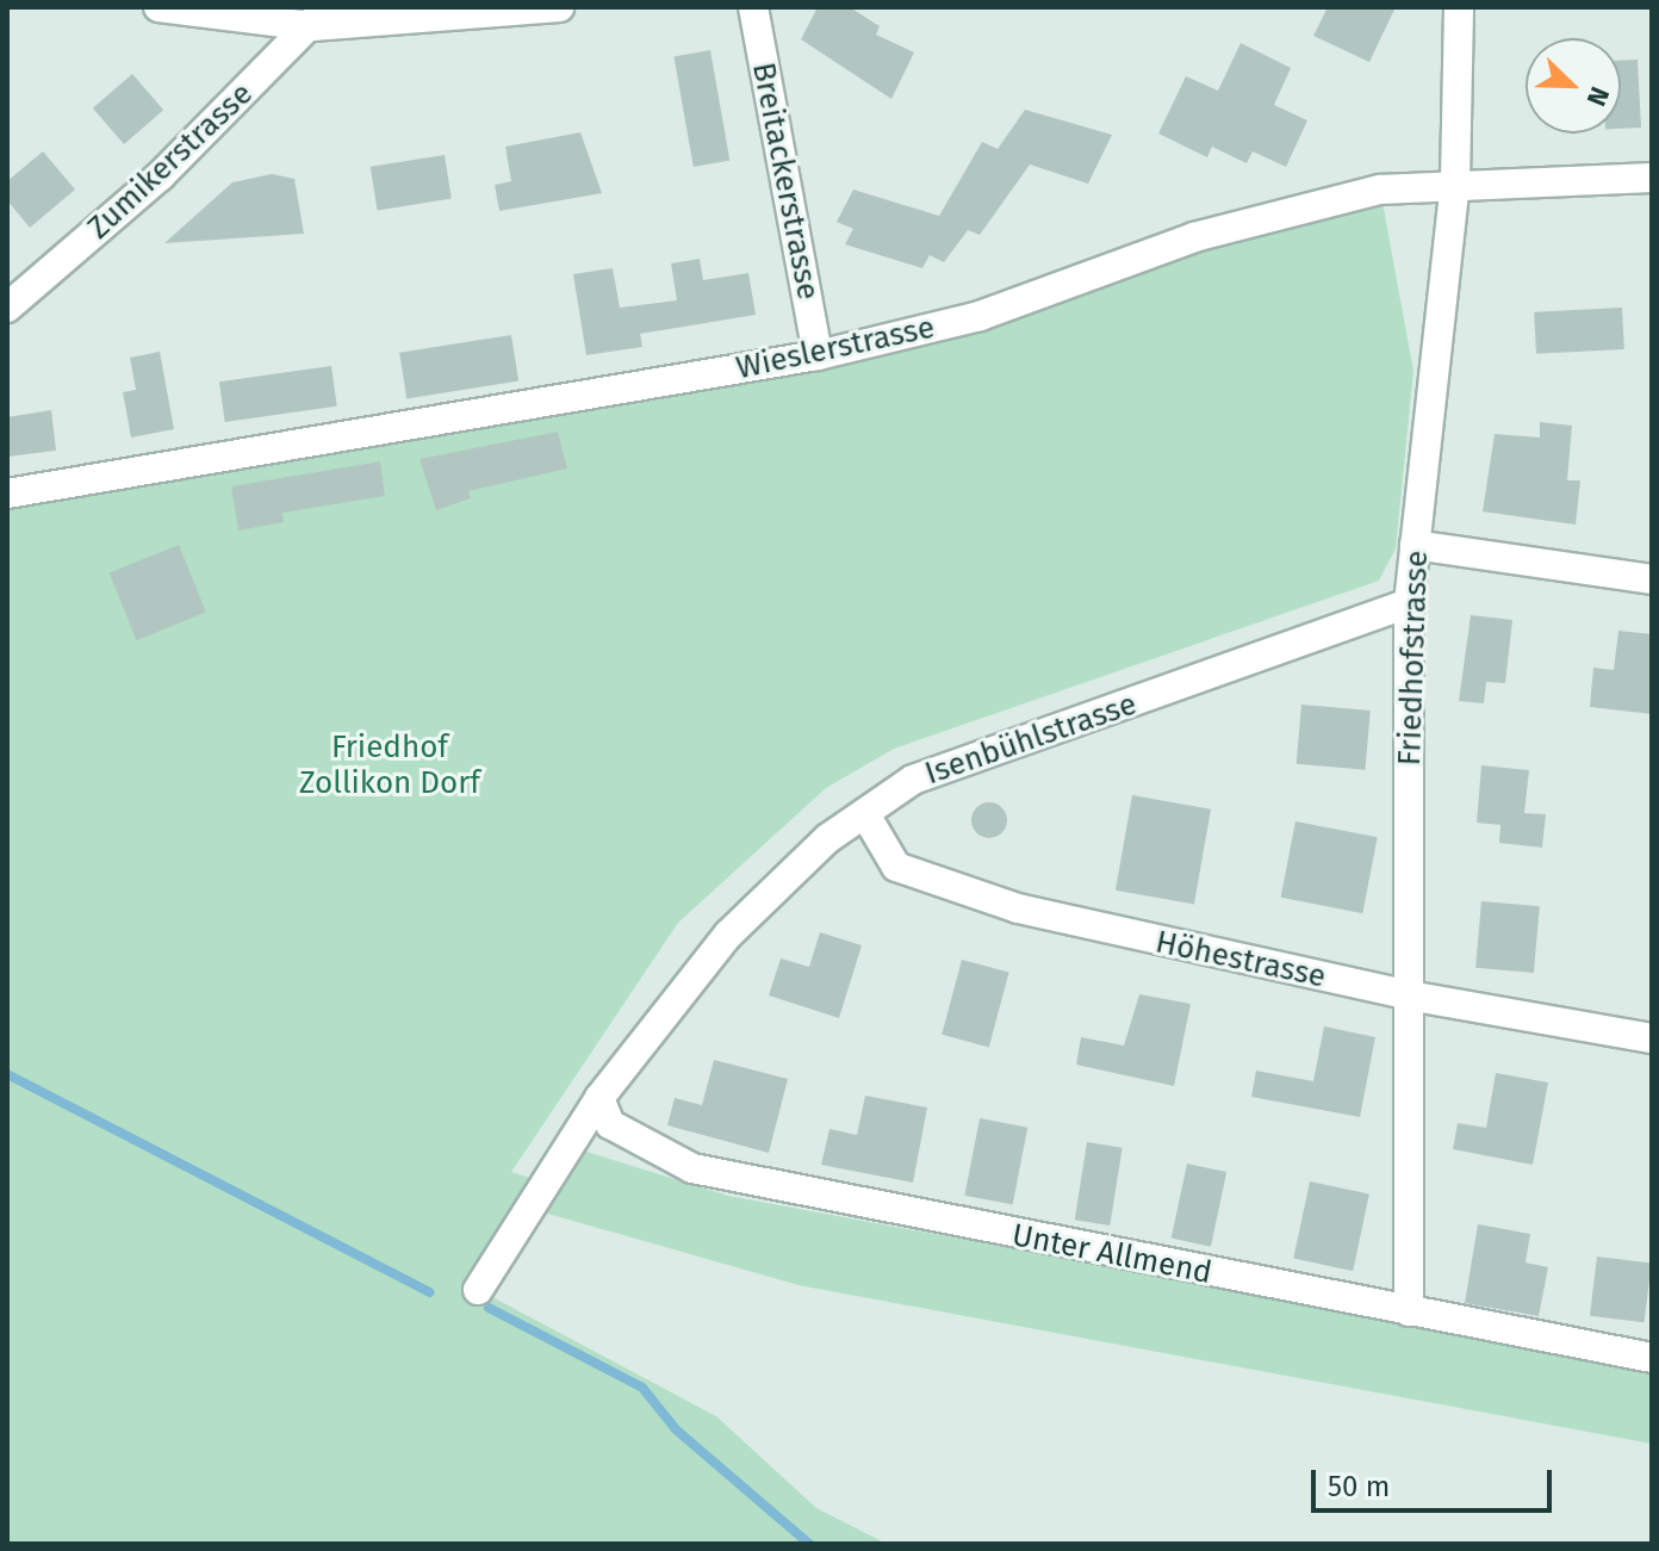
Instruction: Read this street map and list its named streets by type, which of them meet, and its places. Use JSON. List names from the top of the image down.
{
  "streets": {
    "street": [
      "Zumikerstrasse",
      "Breitackerstrasse",
      "Wieslerstrasse",
      "Friedhofstrasse",
      "Isenbühlstrasse",
      "Höhestrasse",
      "Unter Allmend"
    ]
  },
  "crossings": [
    ["Breitackerstrasse", "Wieslerstrasse"],
    ["Wieslerstrasse", "Friedhofstrasse"],
    ["Friedhofstrasse", "Isenbühlstrasse"],
    ["Friedhofstrasse", "Höhestrasse"],
    ["Friedhofstrasse", "Unter Allmend"],
    ["Isenbühlstrasse", "Höhestrasse"],
    ["Isenbühlstrasse", "Unter Allmend"]
  ],
  "parks": ["Friedhof Zollikon Dorf"],
  "scale_bar": "50 m",
  "north": "bottom right"
}
